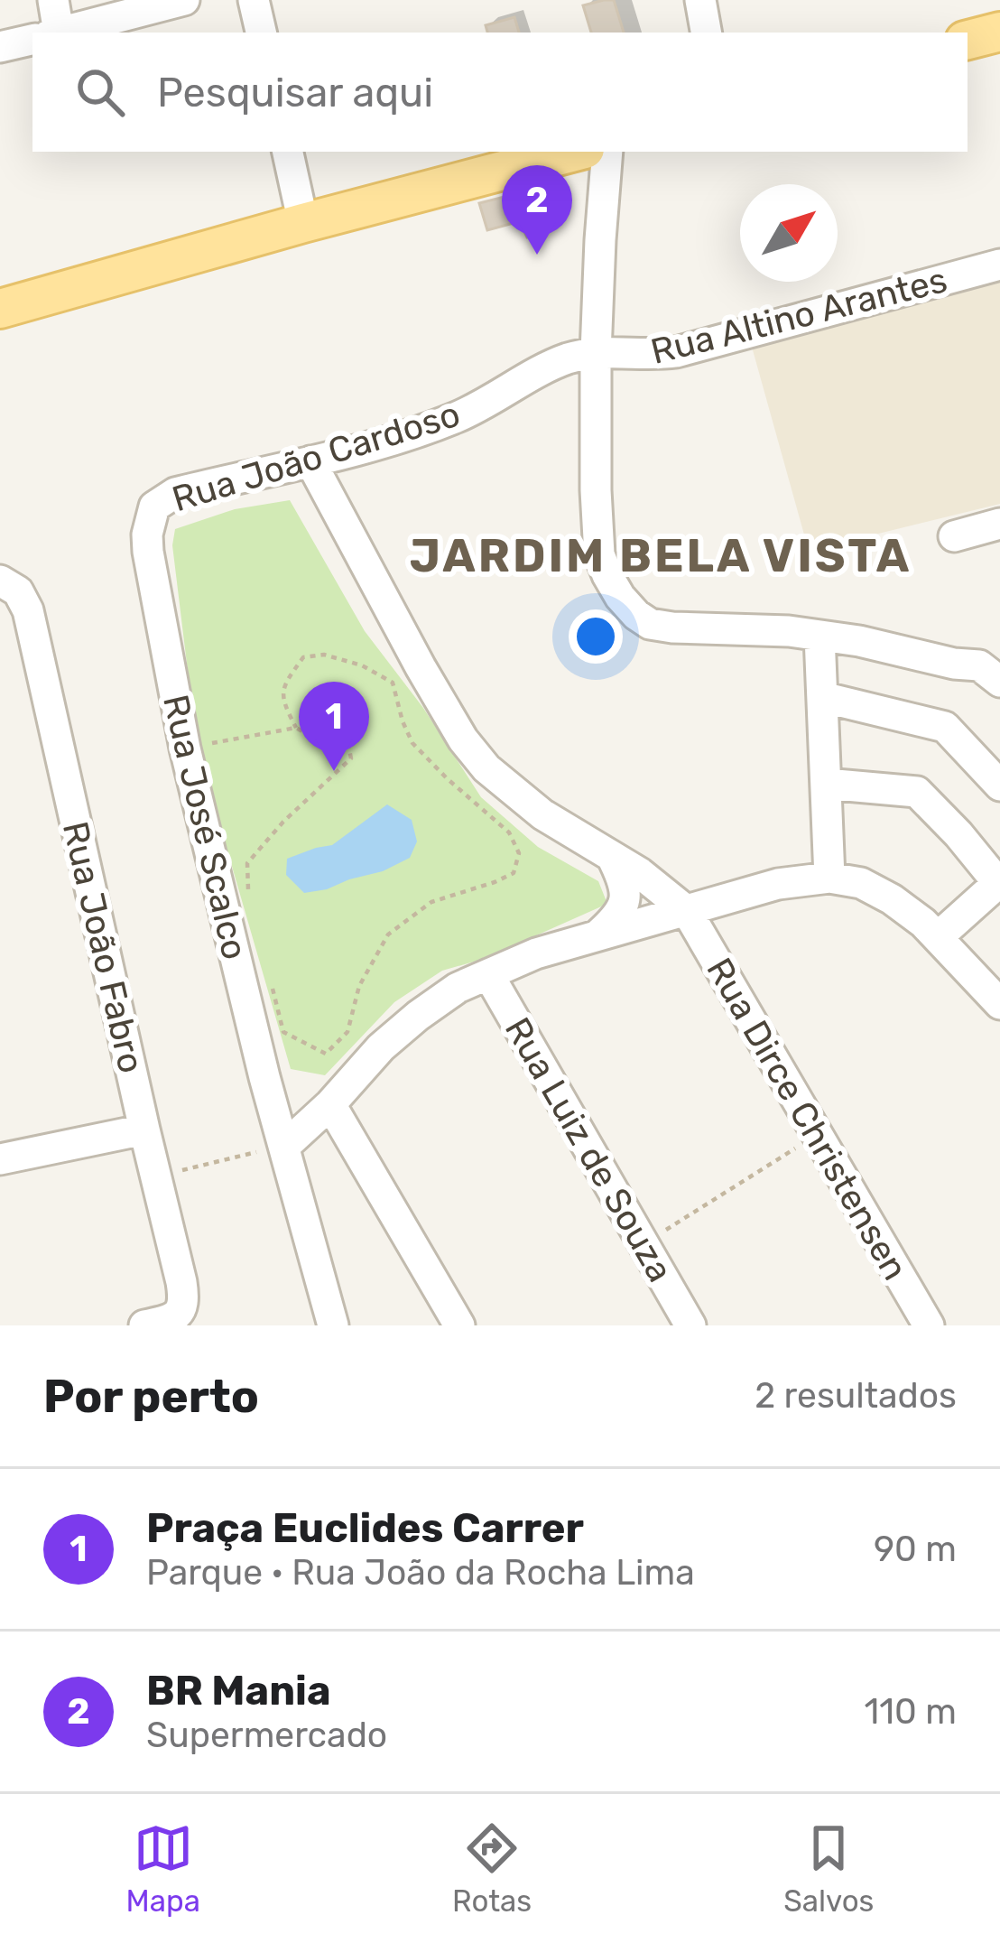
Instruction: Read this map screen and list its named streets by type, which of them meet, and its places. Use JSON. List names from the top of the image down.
{
  "streets": {
    "street": [
      "Rua Altino Arantes",
      "Rua João Cardoso",
      "Rua José Scalco",
      "Rua João Fabro",
      "Rua Dirce Christensen",
      "Rua Luiz de Souza"
    ]
  },
  "crossings": [
    ["Rua Altino Arantes", "Rua João Cardoso"],
    ["Rua João Cardoso", "Rua José Scalco"],
    ["Rua João Cardoso", "Rua Dirce Christensen"]
  ],
  "districts": ["JARDIM BELA VISTA"],
  "north": "top right",
  "page": {
    "search": "Pesquisar aqui",
    "pins": ["2", "1"],
    "heading": ["Por perto", "2 resultados"],
    "list": [
      {
        "mark": "1",
        "name": "Praça Euclides Carrer",
        "note": "Parque · Rua João da Rocha Lima",
        "value": "90 m"
      },
      {
        "mark": "2",
        "name": "BR Mania",
        "note": "Supermercado",
        "value": "110 m"
      }
    ],
    "nav": ["Mapa", "Rotas", "Salvos"]
  }
}
